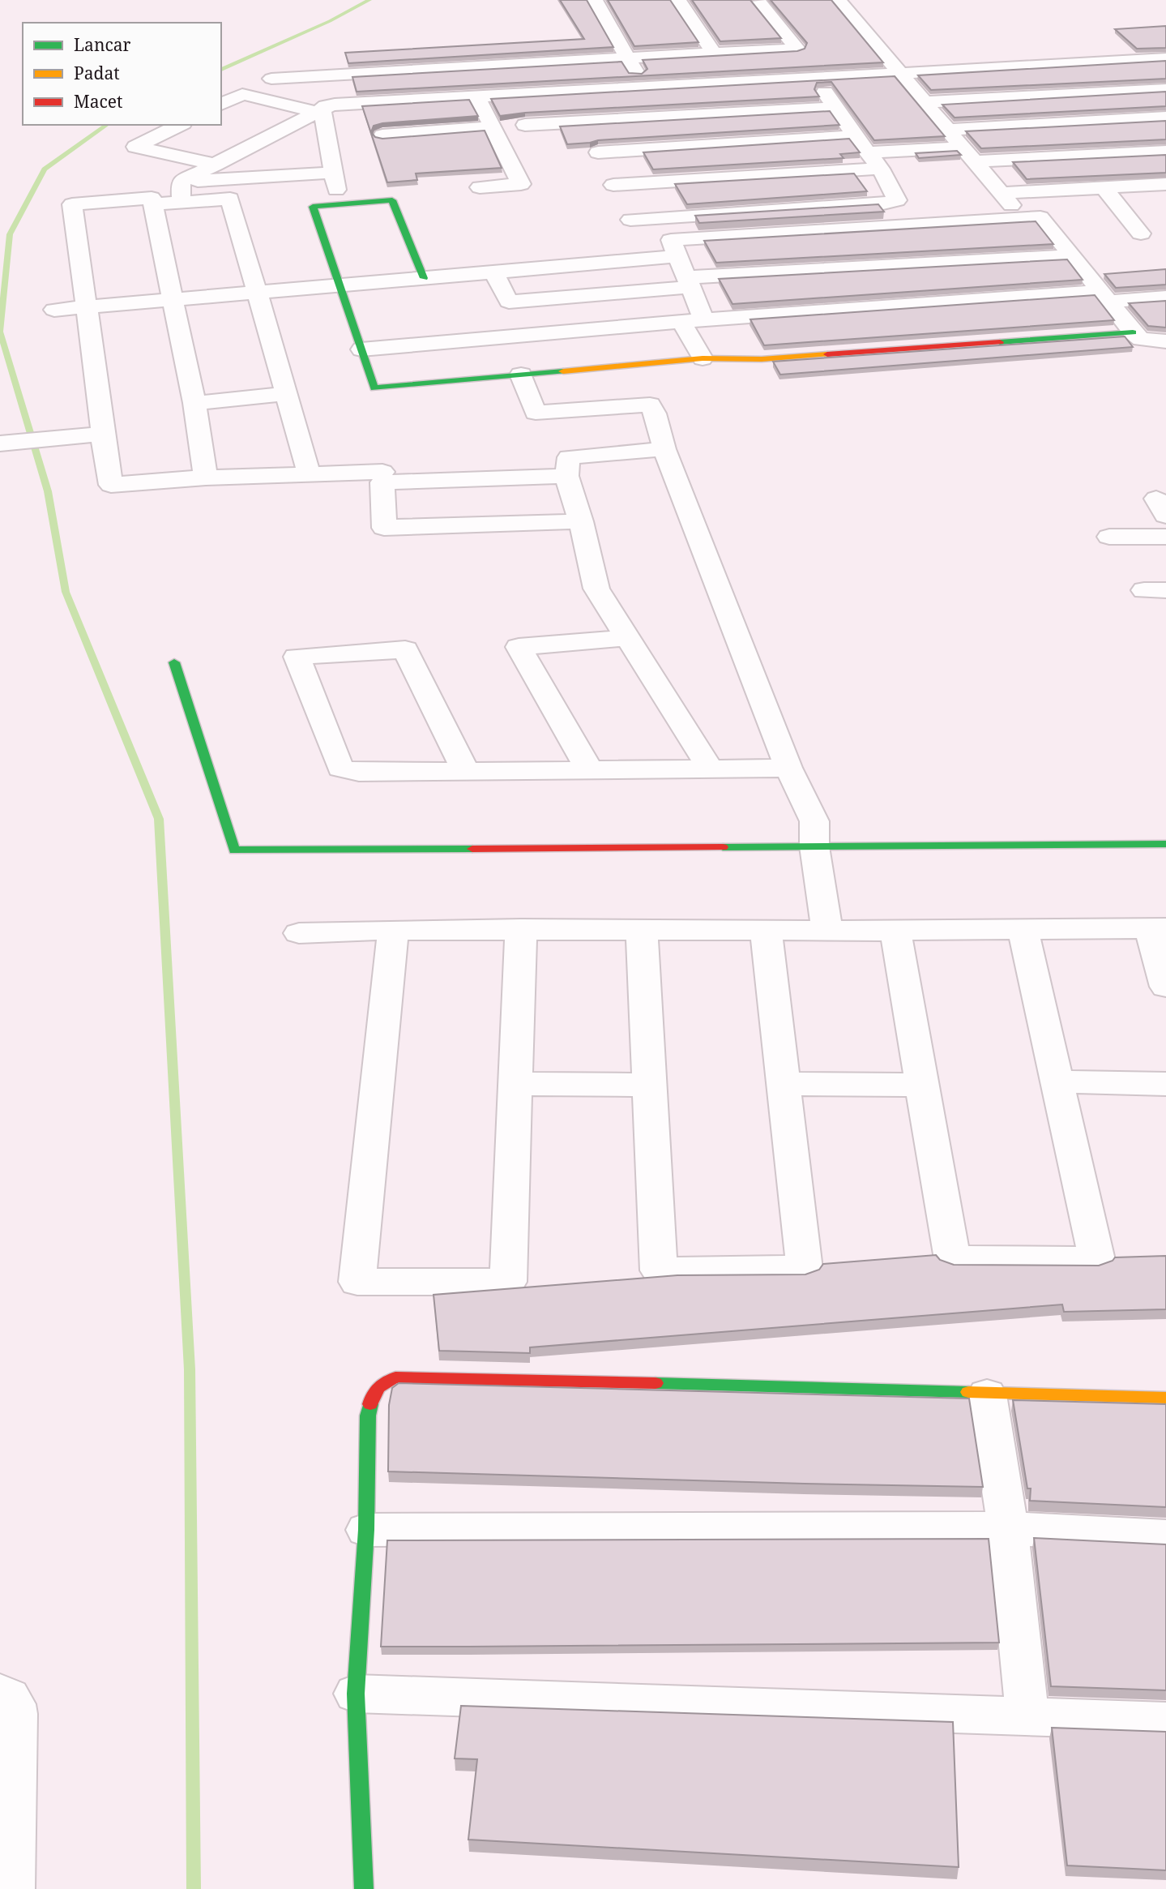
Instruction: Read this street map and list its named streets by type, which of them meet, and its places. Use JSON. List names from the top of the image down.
{
  "legend": ["Lancar", "Padat", "Macet"]
}
